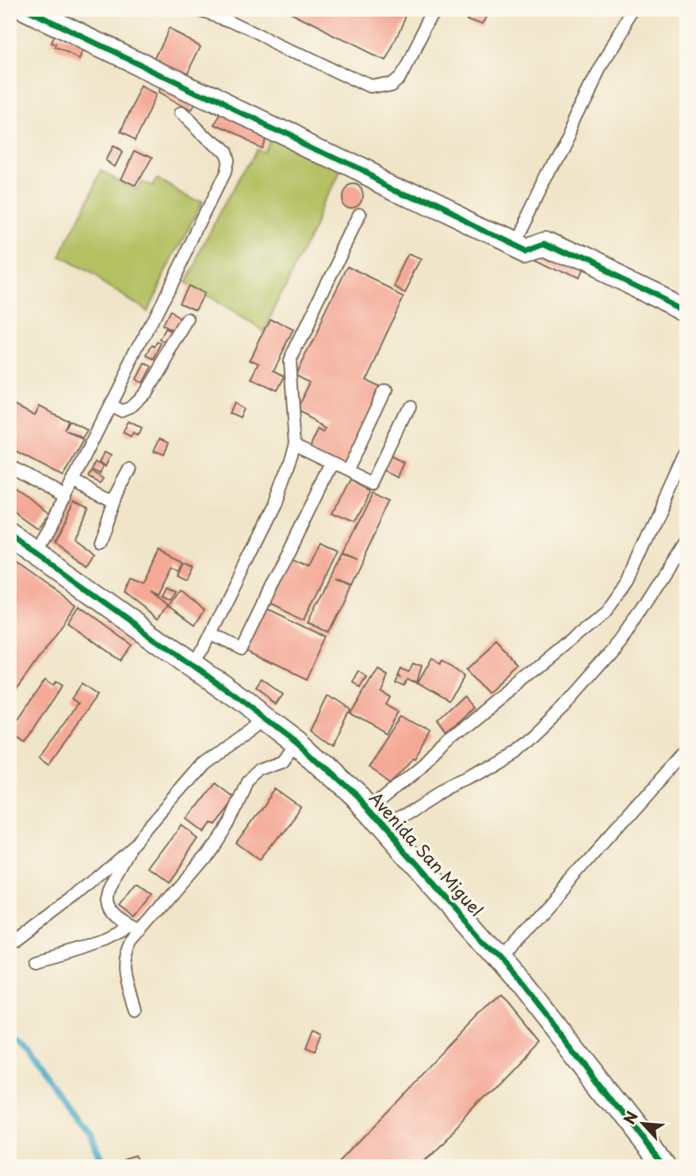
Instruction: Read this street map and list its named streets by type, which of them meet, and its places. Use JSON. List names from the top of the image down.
{
  "streets": {
    "street": ["Avenida San Miguel"]
  },
  "north": "top left"
}
